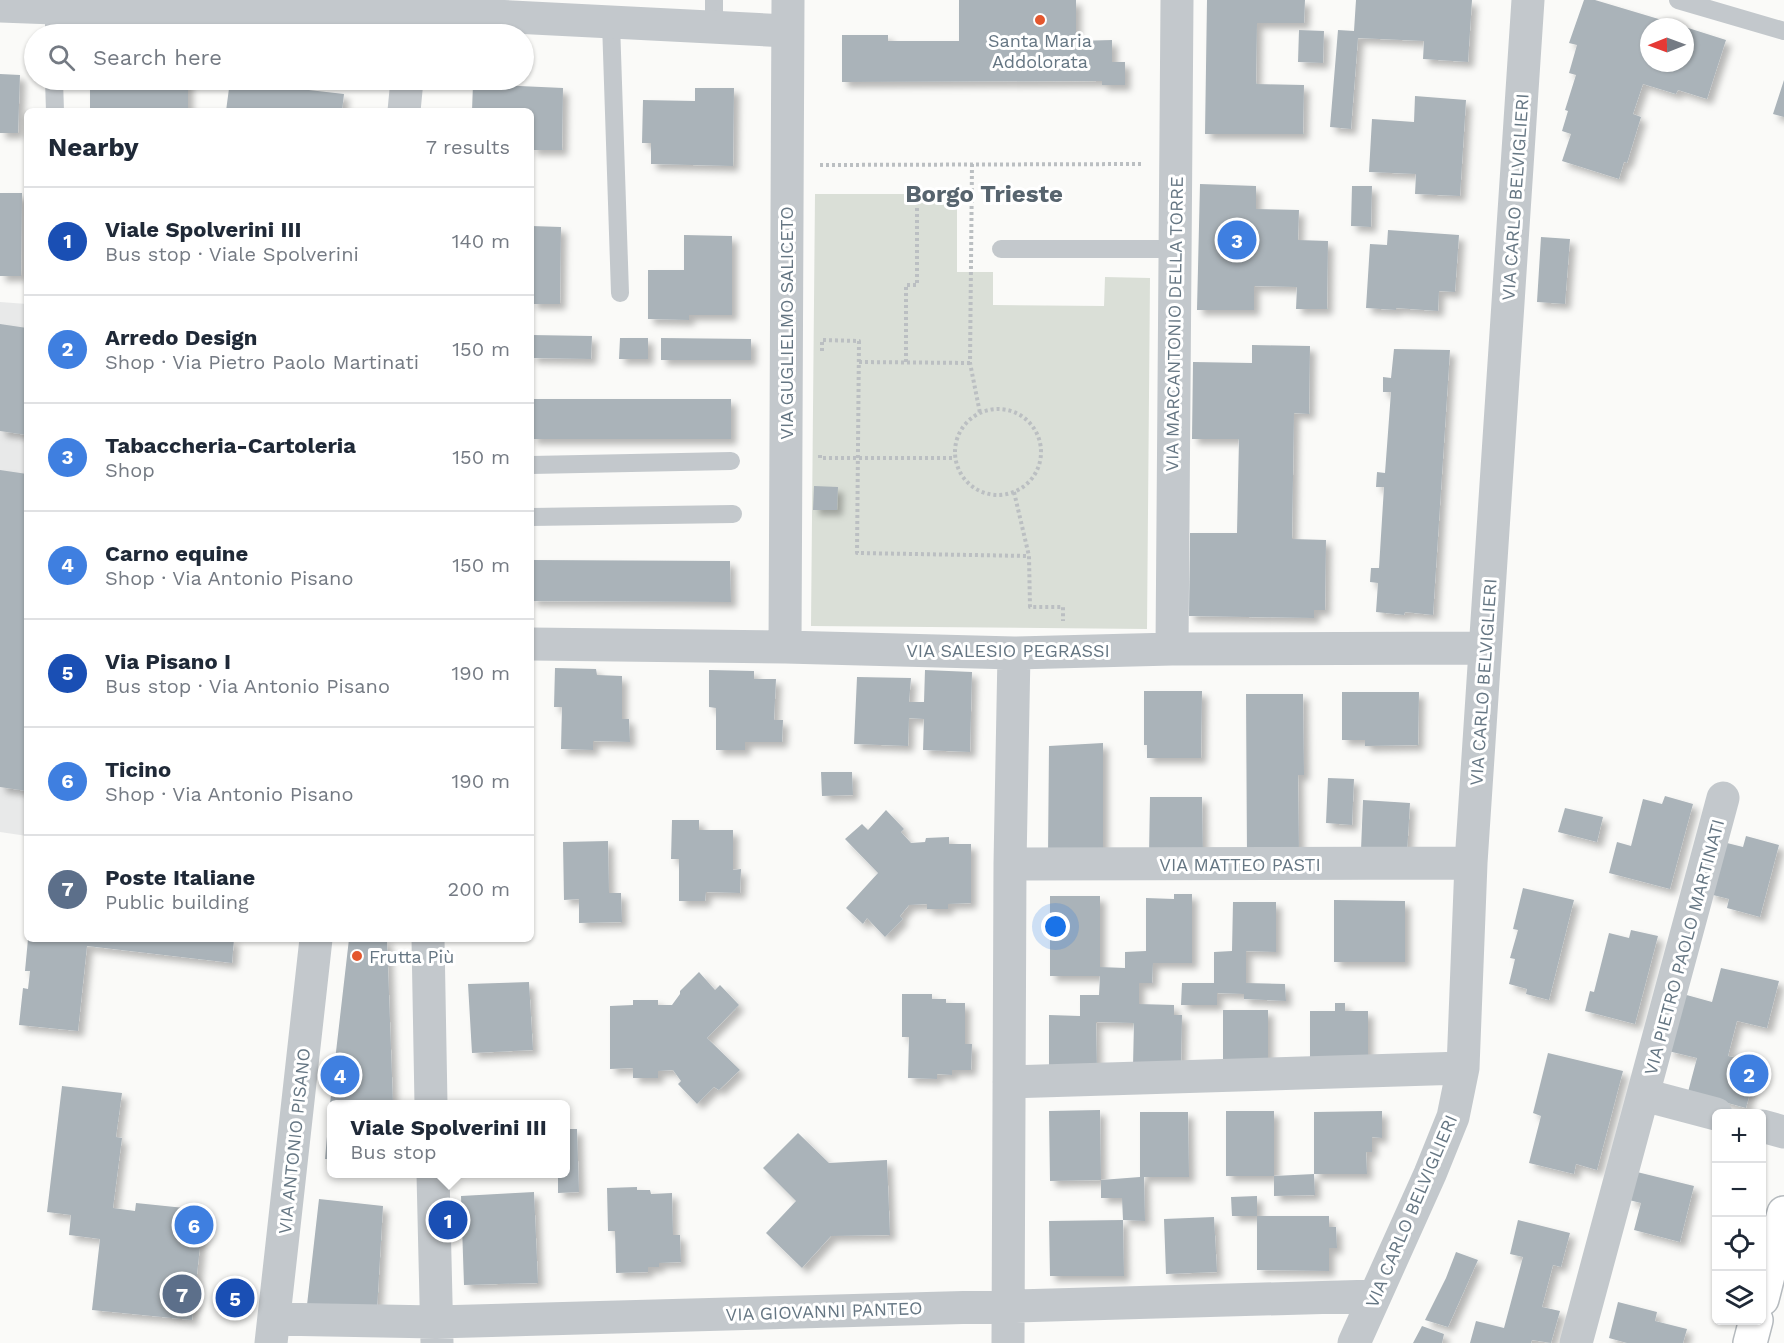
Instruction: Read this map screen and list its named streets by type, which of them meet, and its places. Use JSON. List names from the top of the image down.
{
  "streets": {
    "street": [
      "VIA CARLO BELVIGLIERI",
      "VIA GUGLIELMO SALICETO",
      "VIA MARCANTONIO DELLA TORRE",
      "VIA SALESIO PEGRASSI",
      "VIA MATTEO PASTI",
      "VIA PIETRO PAOLO MARTINATI",
      "VIA ANTONIO PISANO",
      "VIA GIOVANNI PANTEO"
    ]
  },
  "crossings": [
    ["VIA CARLO BELVIGLIERI", "VIA SALESIO PEGRASSI"],
    ["VIA CARLO BELVIGLIERI", "VIA MATTEO PASTI"],
    ["VIA CARLO BELVIGLIERI", "VIA GIOVANNI PANTEO"],
    ["VIA GUGLIELMO SALICETO", "VIA SALESIO PEGRASSI"],
    ["VIA MARCANTONIO DELLA TORRE", "VIA SALESIO PEGRASSI"],
    ["VIA ANTONIO PISANO", "VIA GIOVANNI PANTEO"]
  ],
  "districts": ["Borgo Trieste"],
  "places": ["Santa Maria Addolorata", "Frutta Più"],
  "north": "left",
  "page": {
    "search": "Search here",
    "heading": ["Nearby", "7 results"],
    "list": [
      {
        "mark": "1",
        "name": "Viale Spolverini III",
        "note": "Bus stop · Viale Spolverini",
        "value": "140 m"
      },
      {
        "mark": "2",
        "name": "Arredo Design",
        "note": "Shop · Via Pietro Paolo Martinati",
        "value": "150 m"
      },
      {
        "mark": "3",
        "name": "Tabaccheria-Cartoleria",
        "note": "Shop",
        "value": "150 m"
      },
      {
        "mark": "4",
        "name": "Carno equine",
        "note": "Shop · Via Antonio Pisano",
        "value": "150 m"
      },
      {
        "mark": "5",
        "name": "Via Pisano I",
        "note": "Bus stop · Via Antonio Pisano",
        "value": "190 m"
      },
      {
        "mark": "6",
        "name": "Ticino",
        "note": "Shop · Via Antonio Pisano",
        "value": "190 m"
      },
      {
        "mark": "7",
        "name": "Poste Italiane",
        "note": "Public building",
        "value": "200 m"
      }
    ],
    "pins": [
      "3",
      "2",
      "4",
      "1",
      "6",
      "7",
      "5"
    ],
    "popup": ["Viale Spolverini III", "Bus stop"],
    "map_buttons": ["+", "−"]
  }
}
